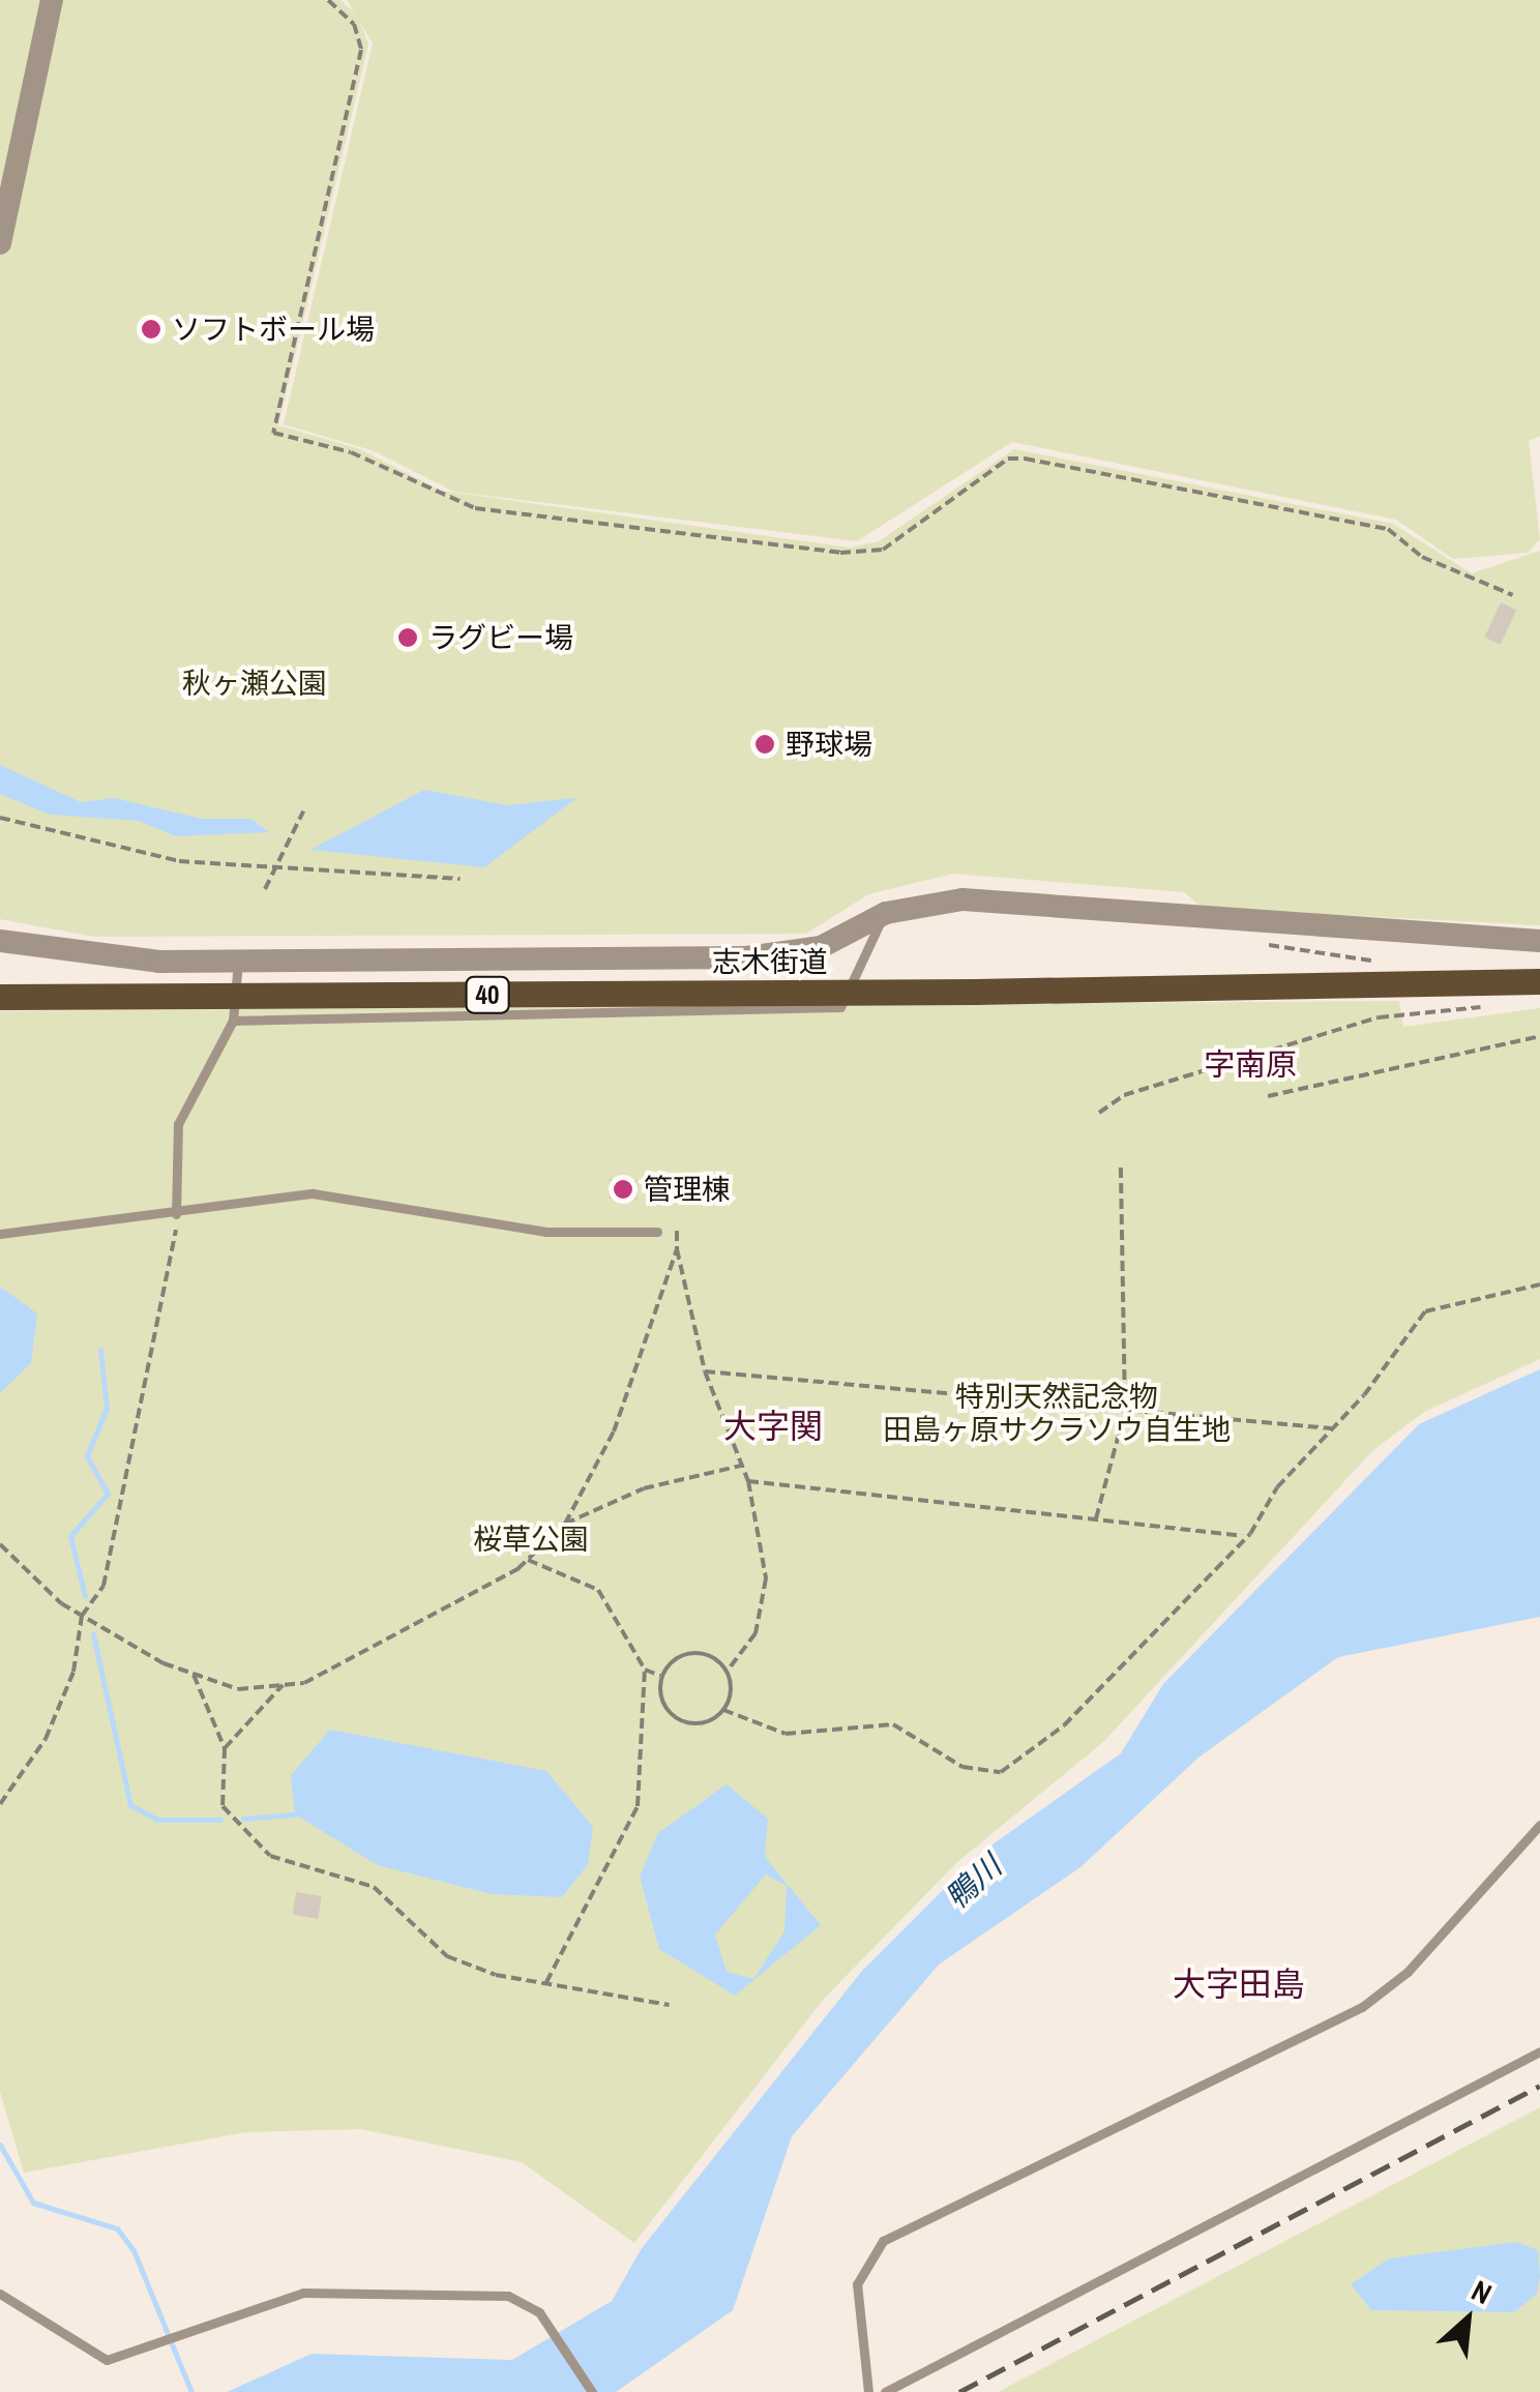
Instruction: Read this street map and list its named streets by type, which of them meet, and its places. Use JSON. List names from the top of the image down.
{
  "streets": {
    "main road": ["志木街道", "40"]
  },
  "districts": ["字南原", "大字関", "大字田島"],
  "water": ["鴨川"],
  "parks": ["秋ヶ瀬公園", "特別天然記念物 田島ヶ原サクラソウ自生地", "桜草公園"],
  "places": [
    "ソフトボール場",
    "ラグビー場",
    "野球場",
    "管理棟"
  ],
  "north": "top right"
}
